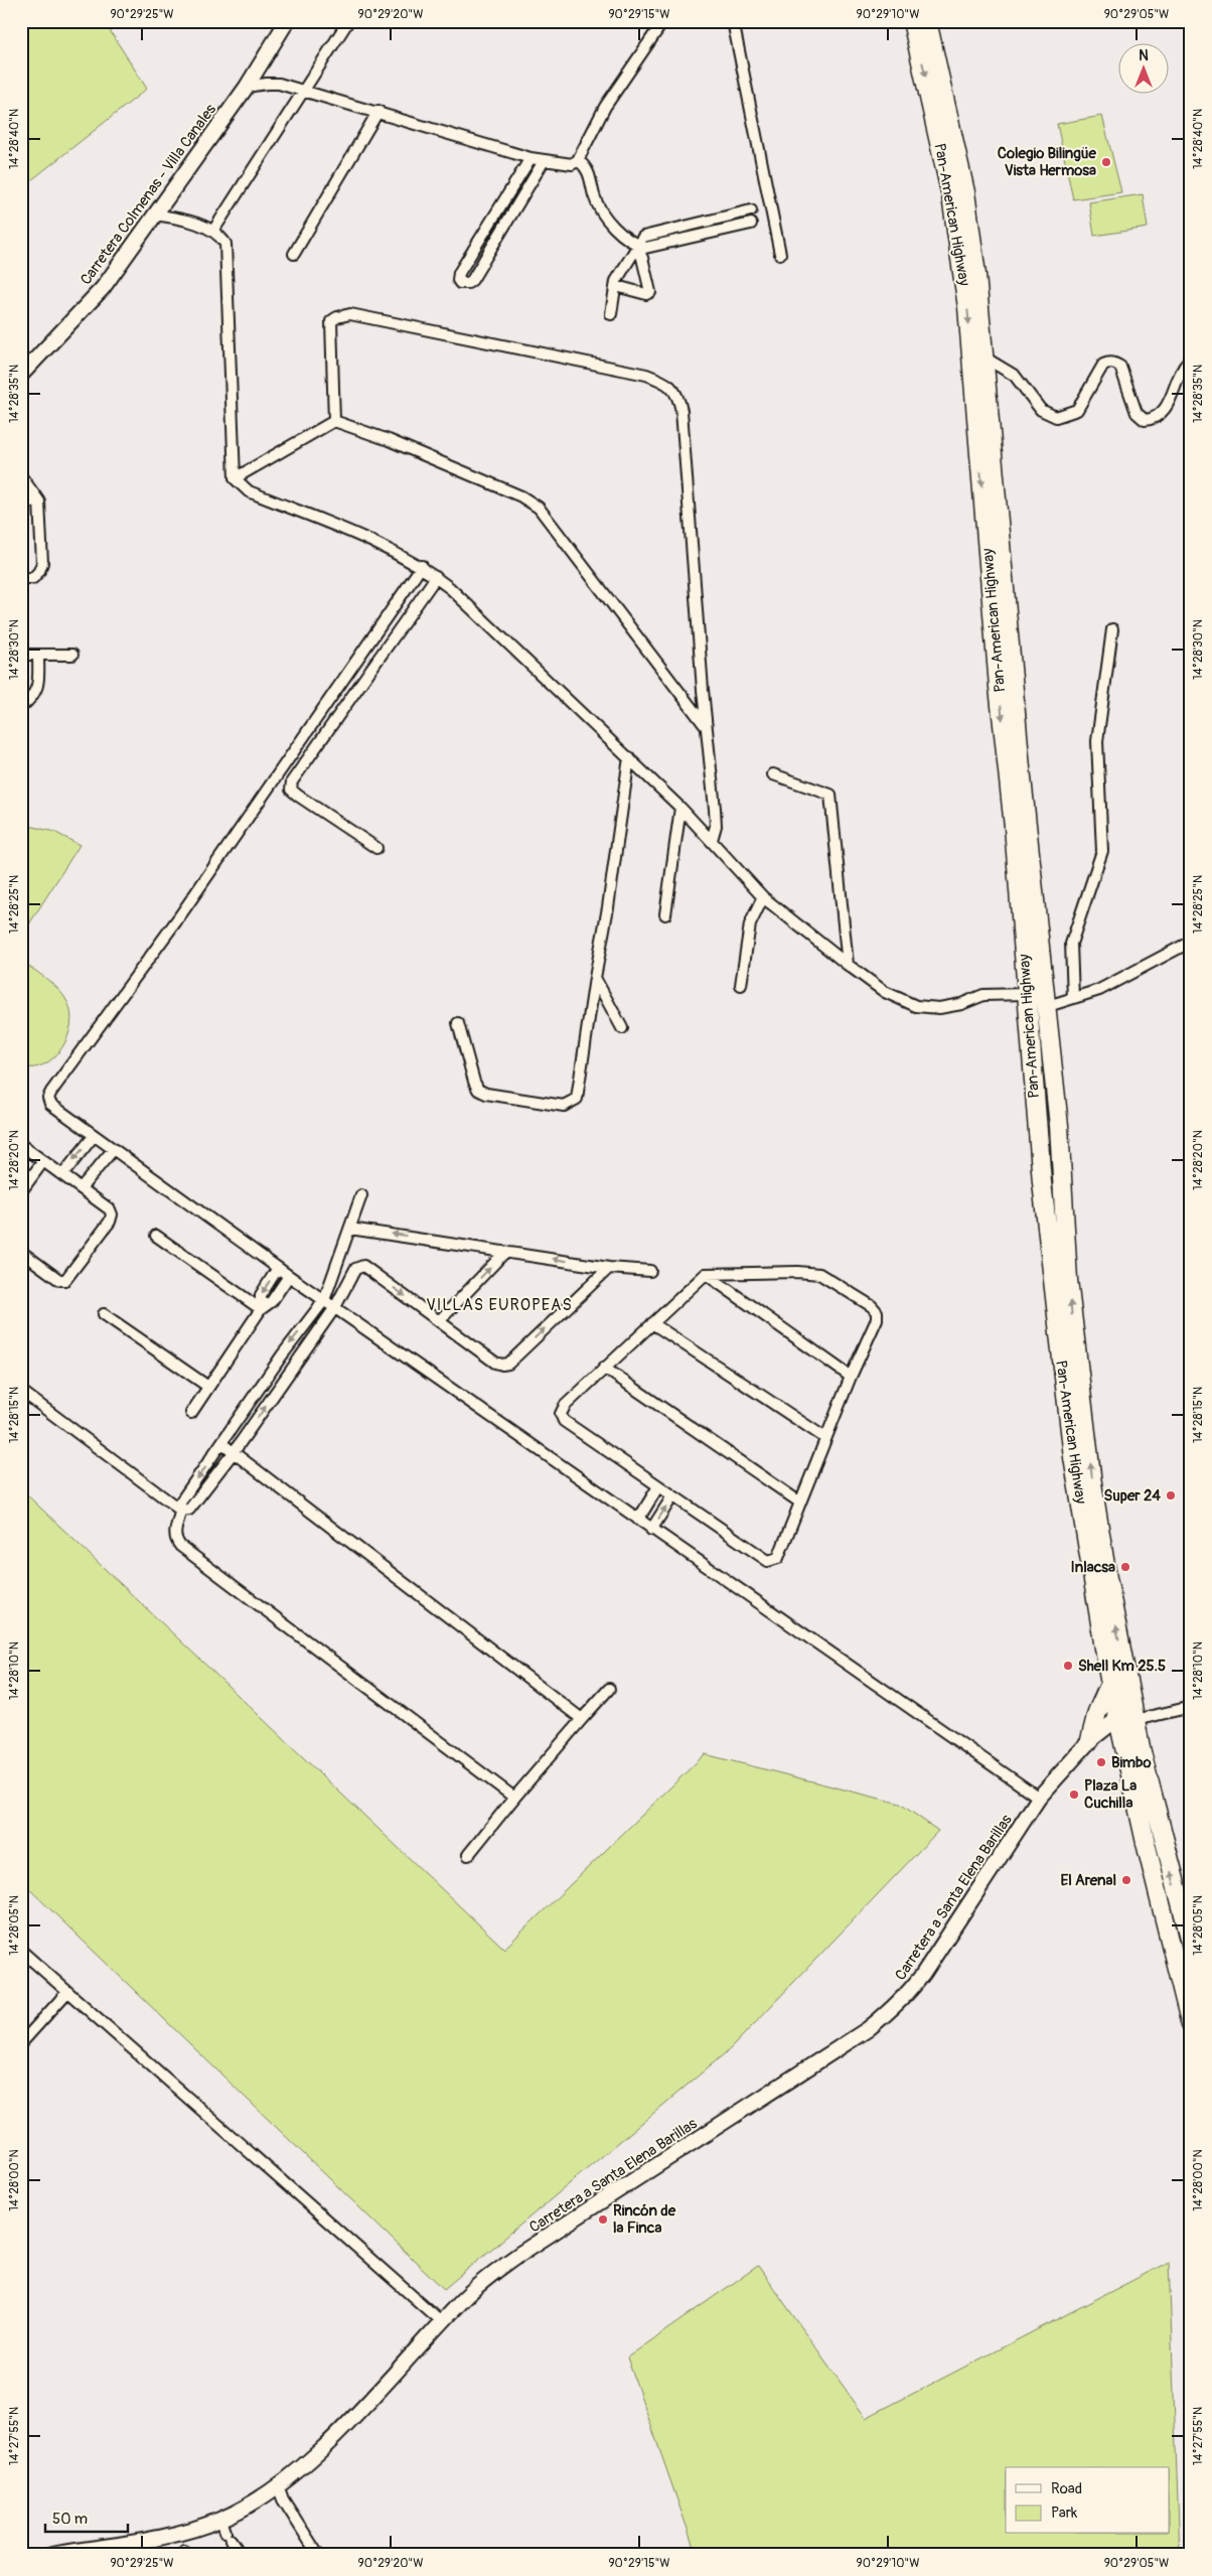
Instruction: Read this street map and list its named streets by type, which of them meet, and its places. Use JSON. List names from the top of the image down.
{
  "streets": {
    "highway": ["Pan-American Highway"],
    "main road": ["Carretera Colmenas - Villa Canales", "Carretera a Santa Elena Barillas"]
  },
  "districts": ["VILLAS EUROPEAS"],
  "places": [
    "Colegio Bilingüe Vista Hermosa",
    "Super 24",
    "Inlacsa",
    "Shell Km 25.5",
    "Bimbo",
    "Plaza La Cuchilla",
    "El Arenal",
    "Rincón de la Finca"
  ],
  "legend": ["Road", "Park"],
  "scale_bar": "50 m",
  "north": "top",
  "coordinates": [
    "90°29'25\"W",
    "90°29'20\"W",
    "90°29'15\"W",
    "90°29'10\"W",
    "90°29'05\"W",
    "14°28'40\"N",
    "14°28'35\"N",
    "14°28'30\"N",
    "14°28'25\"N",
    "14°28'20\"N",
    "14°28'15\"N",
    "14°28'10\"N",
    "14°28'05\"N",
    "14°28'00\"N",
    "14°27'55\"N"
  ]
}
